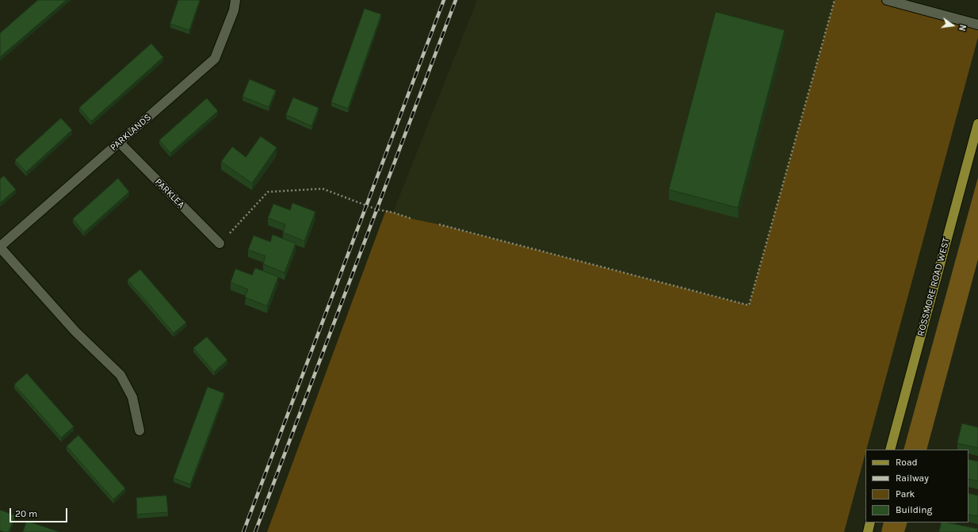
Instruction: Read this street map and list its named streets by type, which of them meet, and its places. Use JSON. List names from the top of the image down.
{
  "streets": {
    "main road": ["ROSSMORE ROAD WEST"],
    "street": ["PARKLANDS", "PARKLEA"]
  },
  "crossings": [
    ["PARKLANDS", "PARKLEA"]
  ],
  "legend": [
    "Road",
    "Railway",
    "Park",
    "Building"
  ],
  "scale_bar": "20 m",
  "north": "right"
}
